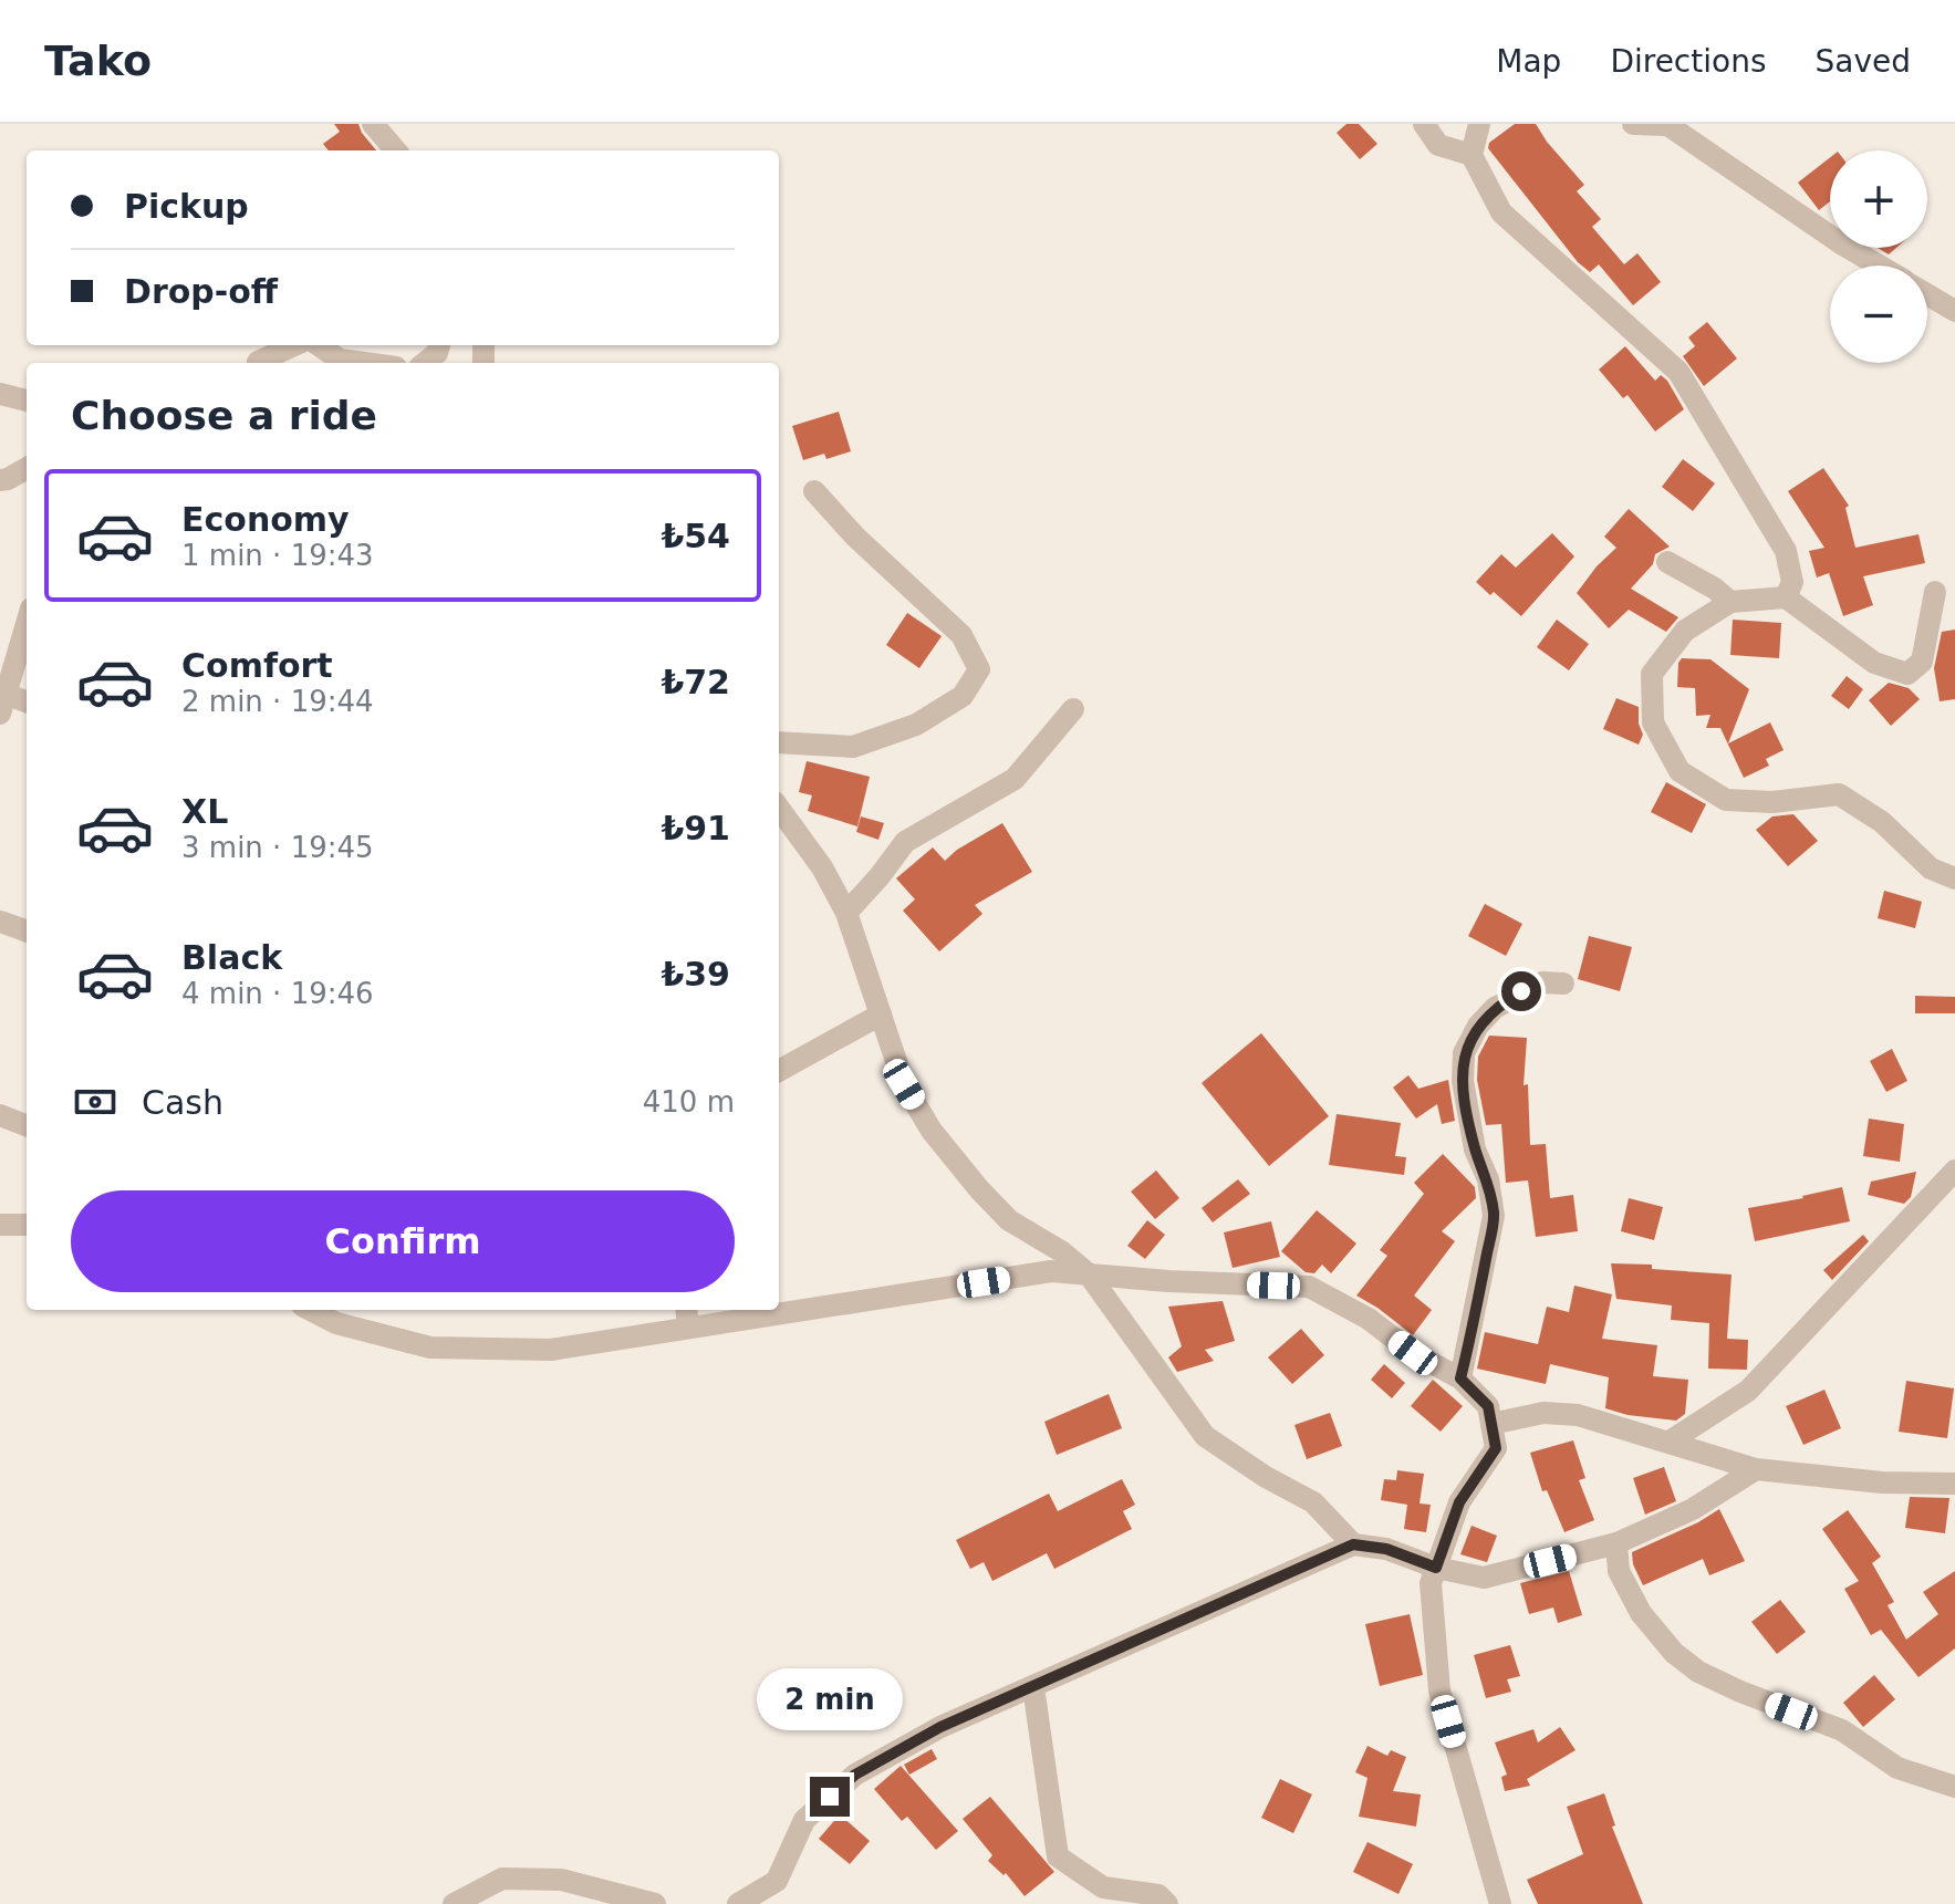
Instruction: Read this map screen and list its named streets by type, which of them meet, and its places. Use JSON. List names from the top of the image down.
{
  "page": {
    "header": "Tako",
    "nav": ["Map", "Directions", "Saved"],
    "map_buttons": ["+", "−"],
    "banner": ["Pickup", "Drop-off"],
    "heading": "Choose a ride",
    "list": [
      {
        "name": "Economy",
        "note": "1 min · 19:43",
        "value": "₺54"
      },
      {
        "name": "Comfort",
        "note": "2 min · 19:44",
        "value": "₺72"
      },
      {
        "name": "XL",
        "note": "3 min · 19:45",
        "value": "₺91"
      },
      {
        "name": "Black",
        "note": "4 min · 19:46",
        "value": "₺39"
      }
    ],
    "pay": ["Cash", "410 m"],
    "buttons": "Confirm",
    "bubble": "2 min"
  }
}
